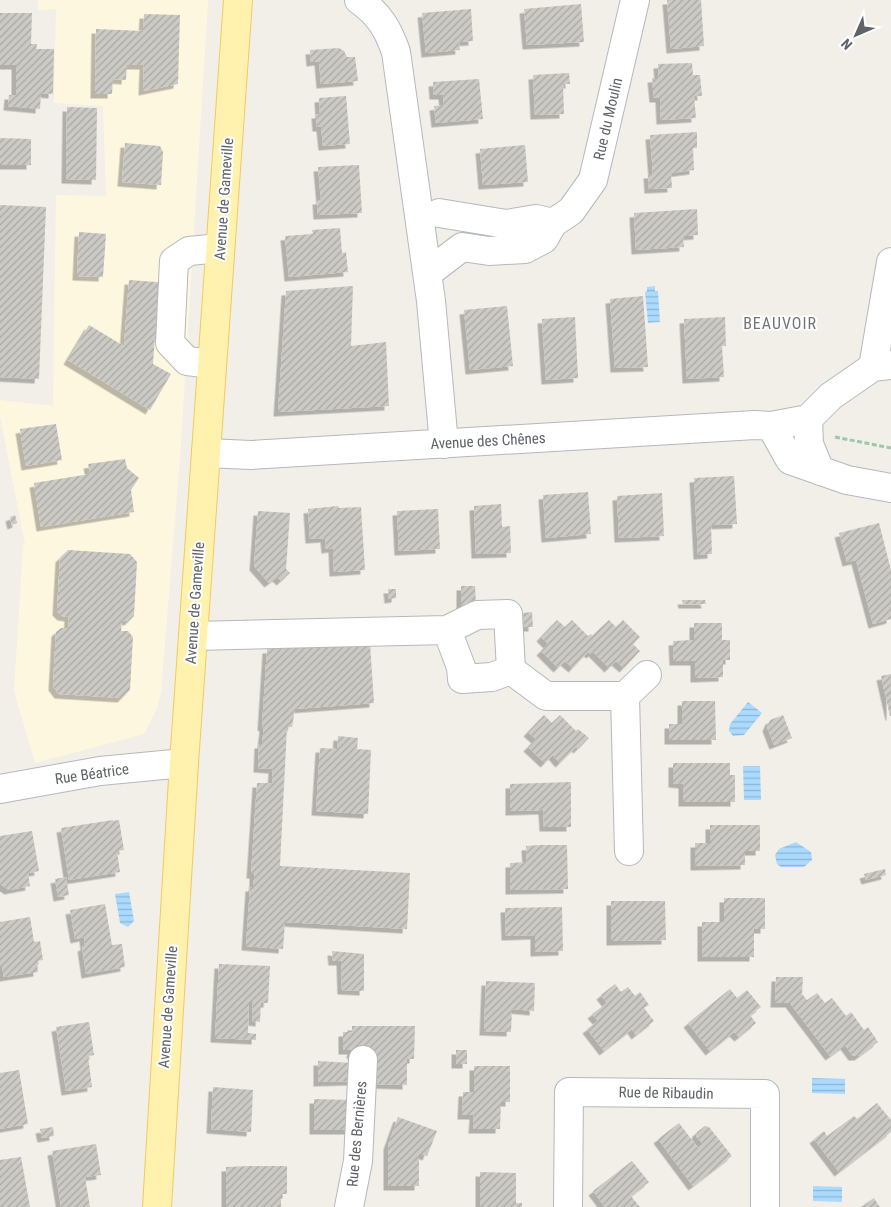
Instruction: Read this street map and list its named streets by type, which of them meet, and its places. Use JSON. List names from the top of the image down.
{
  "streets": {
    "main road": ["Avenue de Gameville"],
    "street": [
      "Rue du Moulin",
      "Avenue des Chênes",
      "Rue Béatrice",
      "Rue de Ribaudin",
      "Rue des Bernières"
    ]
  },
  "crossings": [
    ["Avenue de Gameville", "Avenue des Chênes"],
    ["Avenue de Gameville", "Rue Béatrice"]
  ],
  "districts": ["BEAUVOIR"],
  "north": "bottom left"
}
